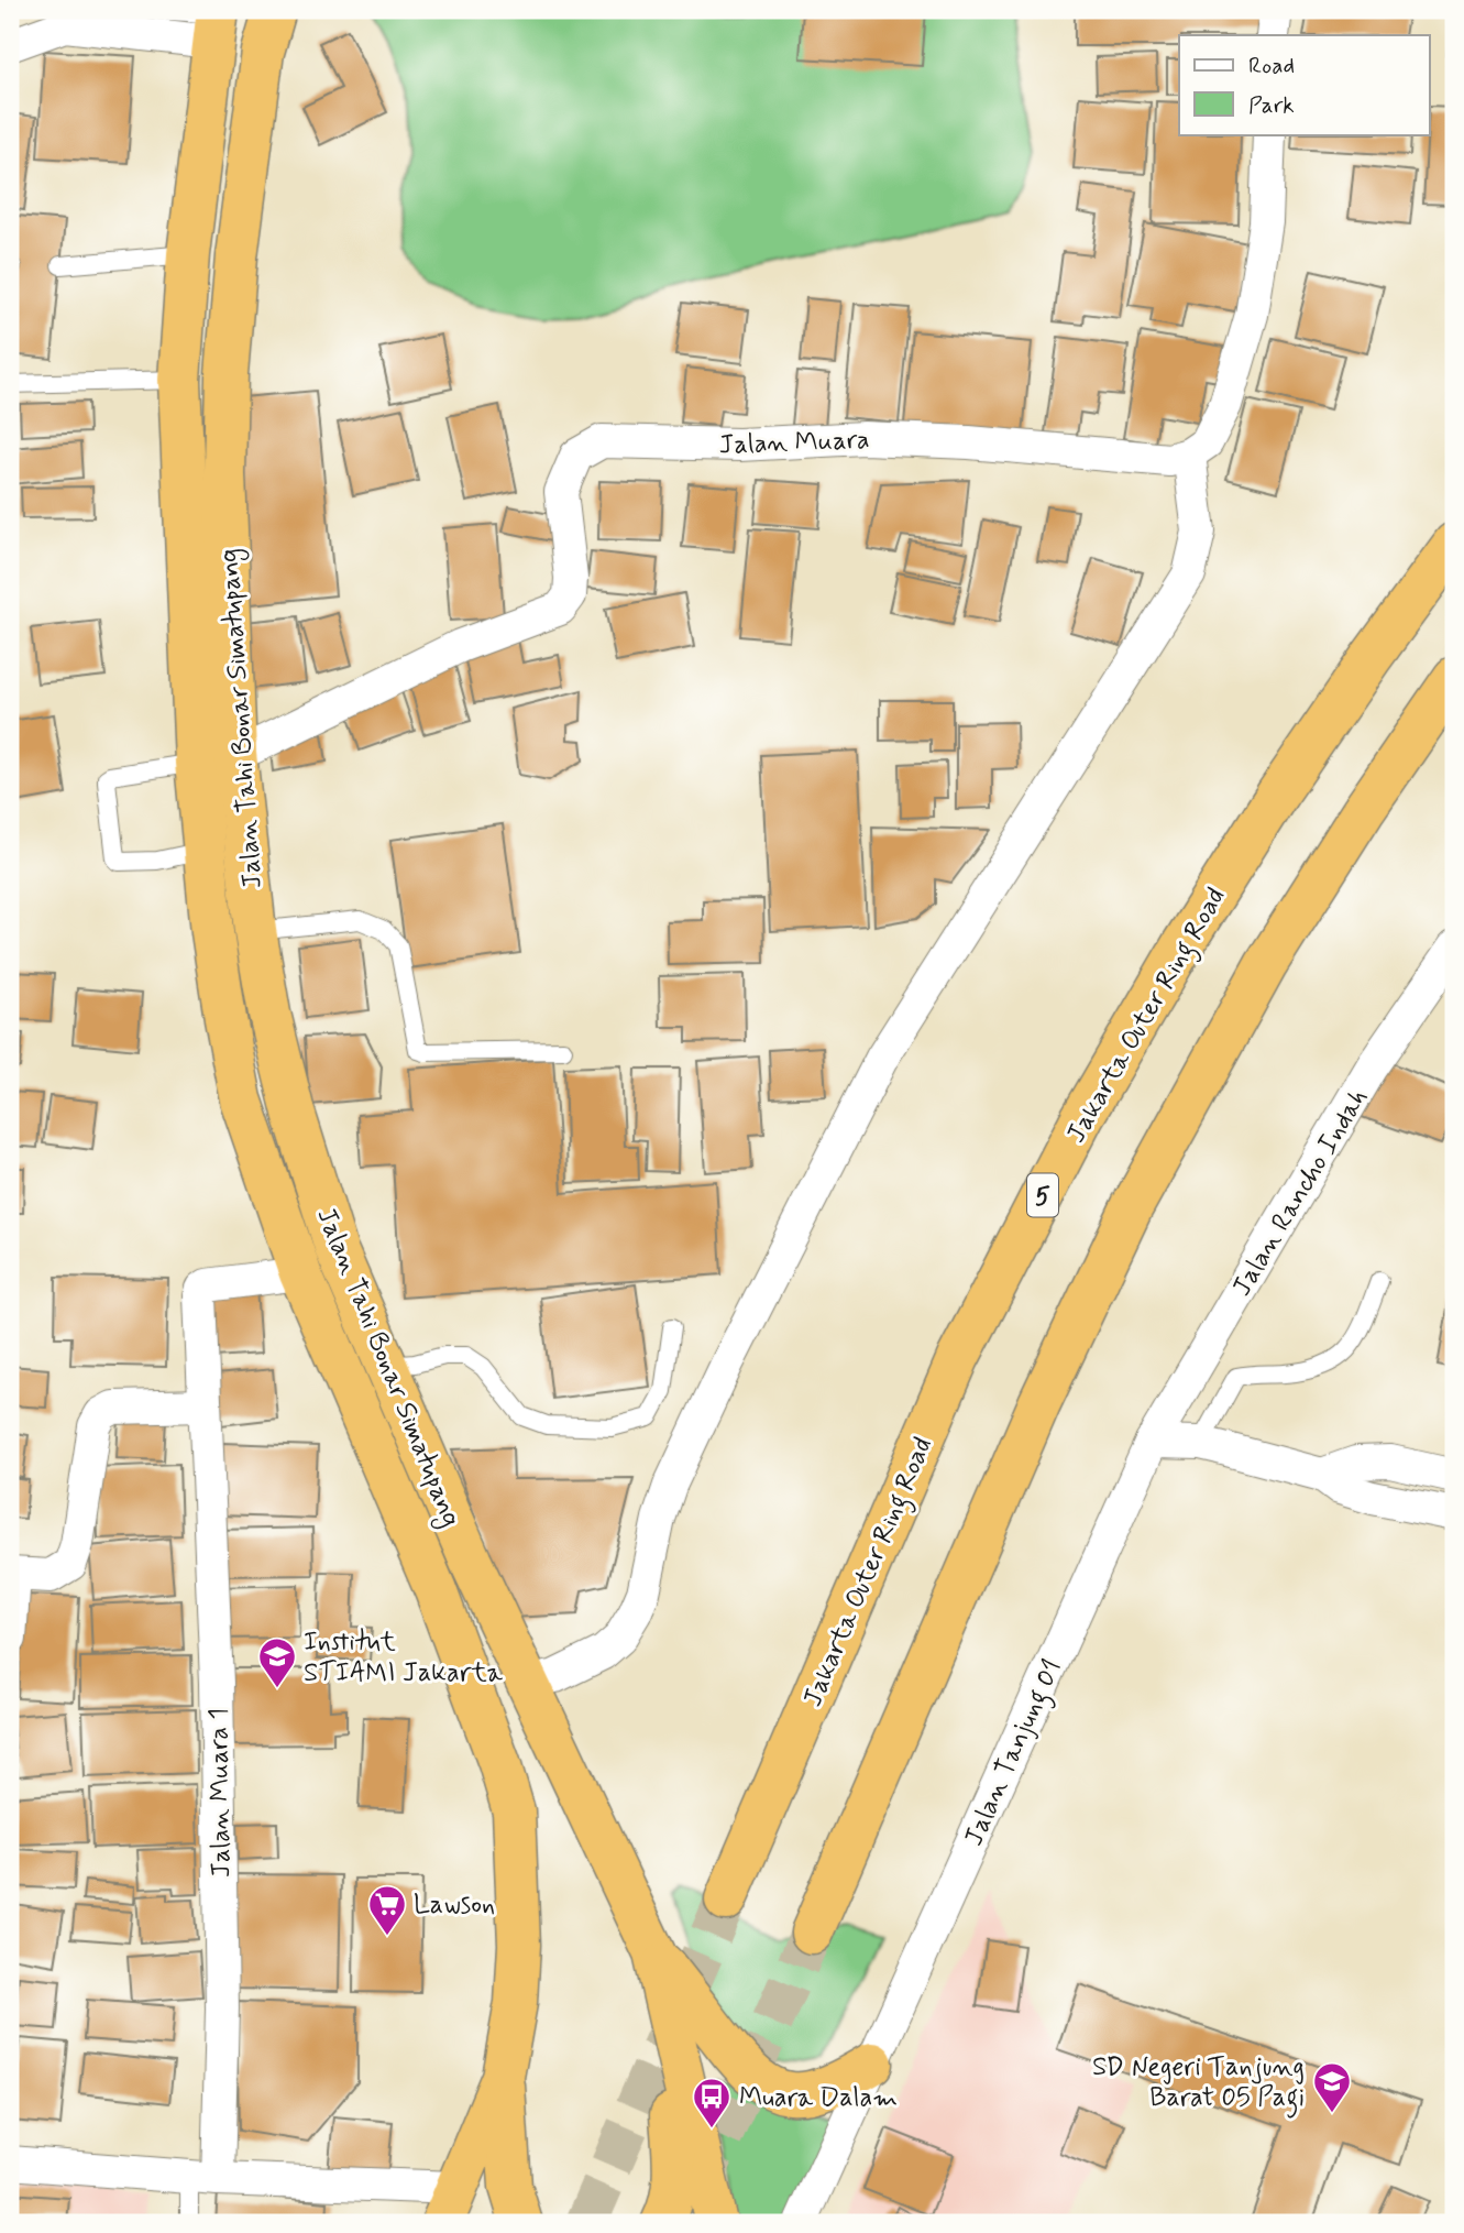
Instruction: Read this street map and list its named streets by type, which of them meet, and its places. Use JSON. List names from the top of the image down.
{
  "streets": {
    "highway": ["Jalan Tahi Bonar Simatupang", "Jakarta Outer Ring Road", "5"],
    "street": [
      "Jalan Muara",
      "Jalan Rancho Indah",
      "Jalan Tanjung 01",
      "Jalan Muara 1"
    ]
  },
  "crossings": [
    ["Jalan Muara", "Jalan Tahi Bonar Simatupang"],
    ["Jalan Tahi Bonar Simatupang", "Jalan Muara 1"],
    ["Jalan Rancho Indah", "Jalan Tanjung 01"]
  ],
  "places": {
    "school or university": ["Institut STIAMI Jakarta", "SD Negeri Tanjung Barat 05 Pagi"],
    "supermarket": ["Lawson"],
    "bus stop": ["Muara Dalam"]
  },
  "legend": ["Road", "Park"]
}
